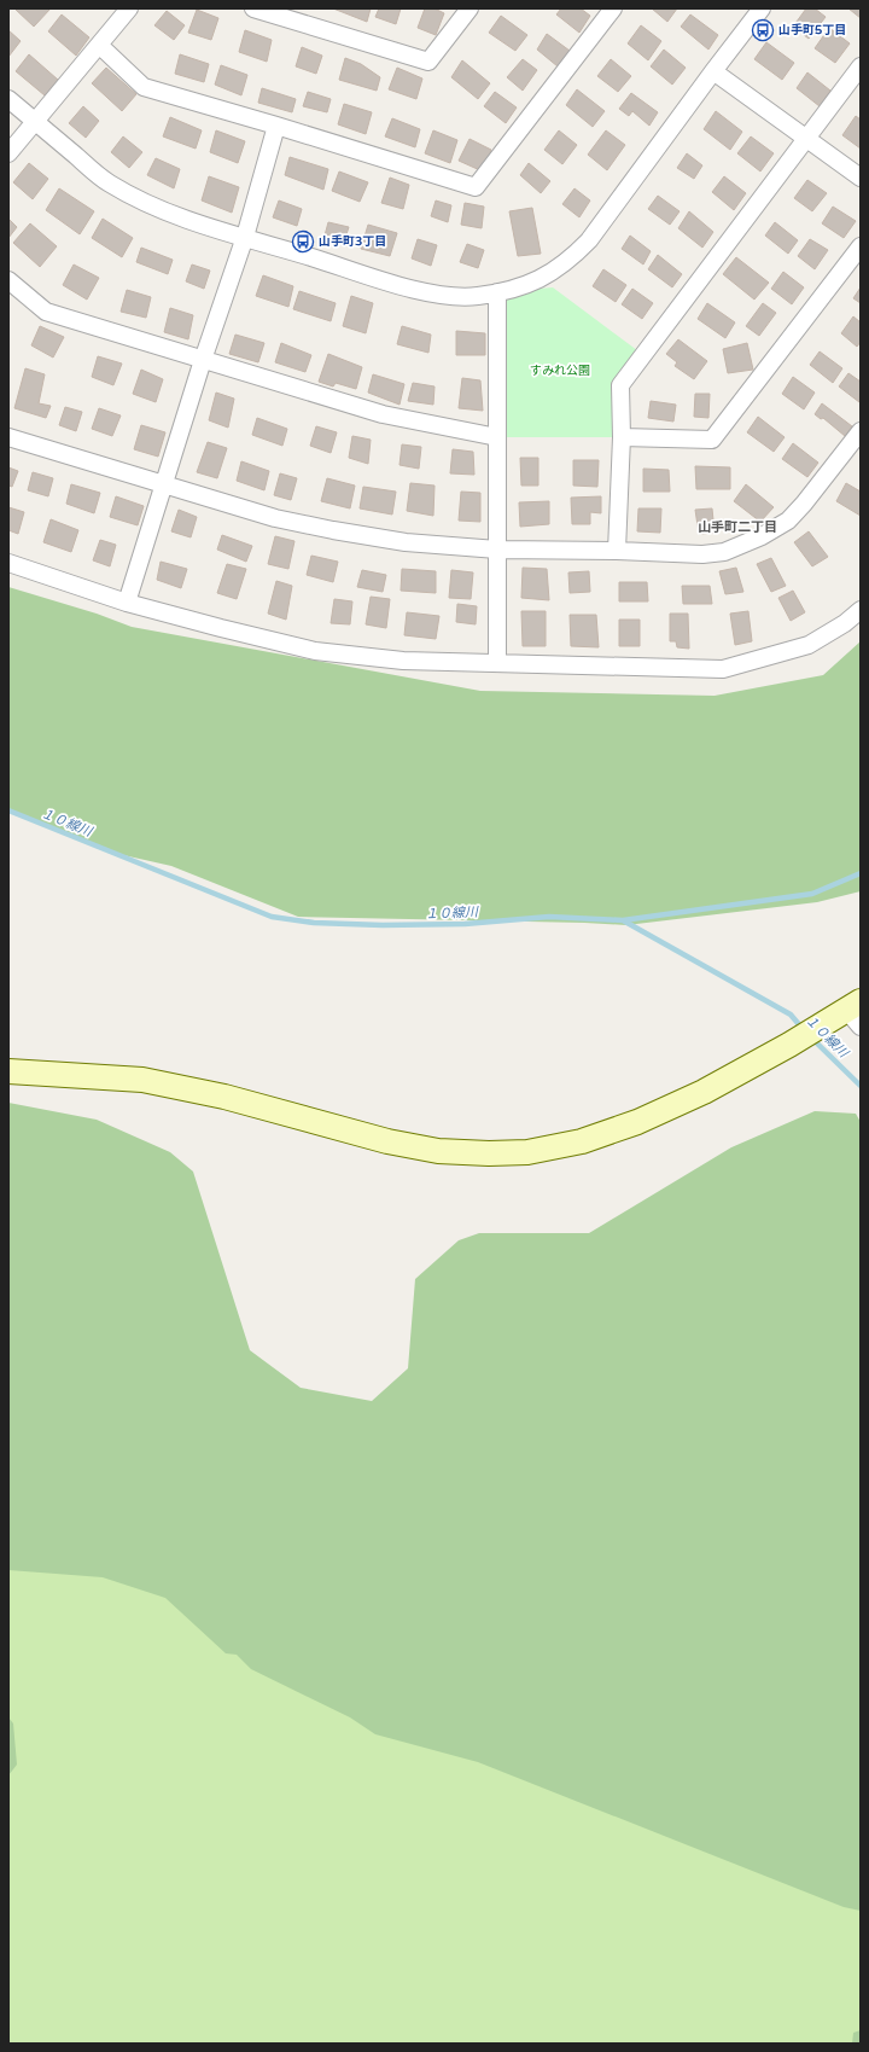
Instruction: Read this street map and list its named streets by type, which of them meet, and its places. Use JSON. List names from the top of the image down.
{
  "districts": ["山手町二丁目"],
  "water": ["１０線川"],
  "parks": ["すみれ公園"],
  "places": {
    "bus stop": ["山手町5丁目", "山手町3丁目"]
  }
}
